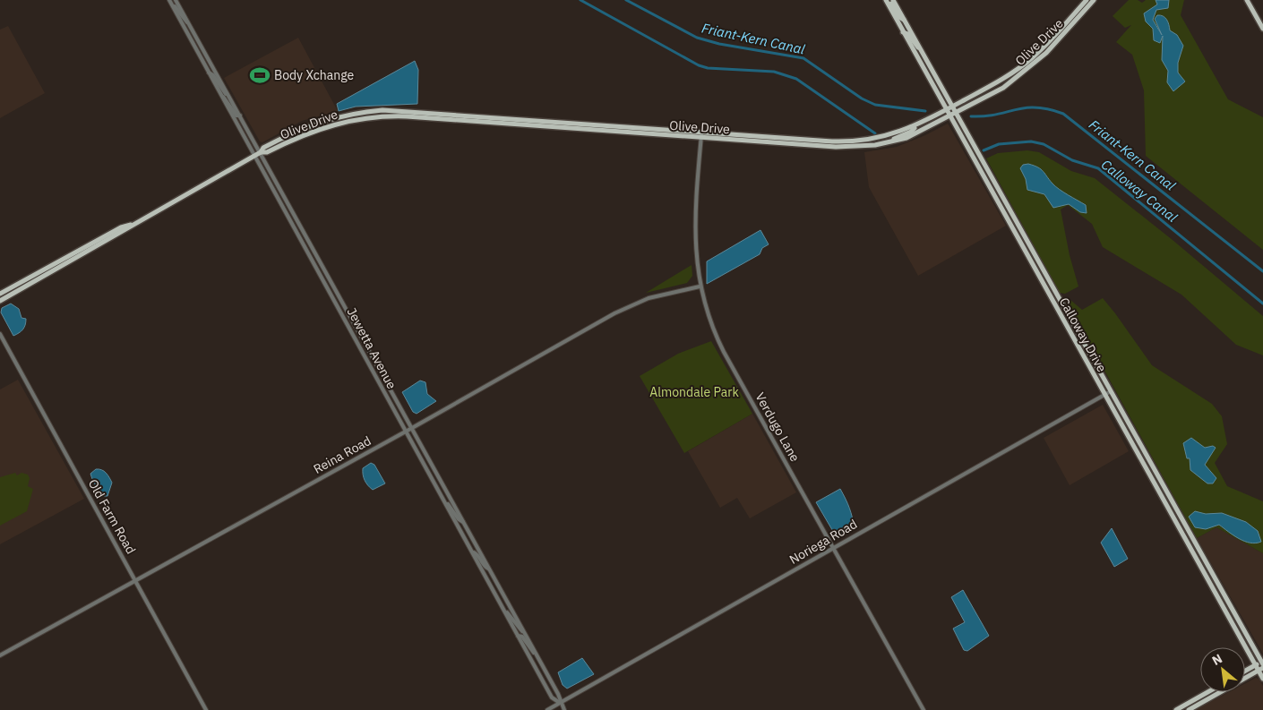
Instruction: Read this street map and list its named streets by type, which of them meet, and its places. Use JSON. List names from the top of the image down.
{
  "streets": {
    "main road": ["Olive Drive", "Calloway Drive"],
    "street": [
      "Jewetta Avenue",
      "Verdugo Lane",
      "Reina Road",
      "Old Farm Road",
      "Noriega Road"
    ]
  },
  "crossings": [
    ["Olive Drive", "Calloway Drive"],
    ["Olive Drive", "Jewetta Avenue"],
    ["Olive Drive", "Verdugo Lane"],
    ["Calloway Drive", "Noriega Road"],
    ["Jewetta Avenue", "Reina Road"],
    ["Jewetta Avenue", "Noriega Road"],
    ["Verdugo Lane", "Reina Road"],
    ["Verdugo Lane", "Noriega Road"],
    ["Reina Road", "Old Farm Road"]
  ],
  "water": ["Friant-Kern Canal", "Calloway Canal"],
  "parks": ["Almondale Park"],
  "places": {
    "sports": ["Body Xchange"]
  },
  "north": "top left"
}
